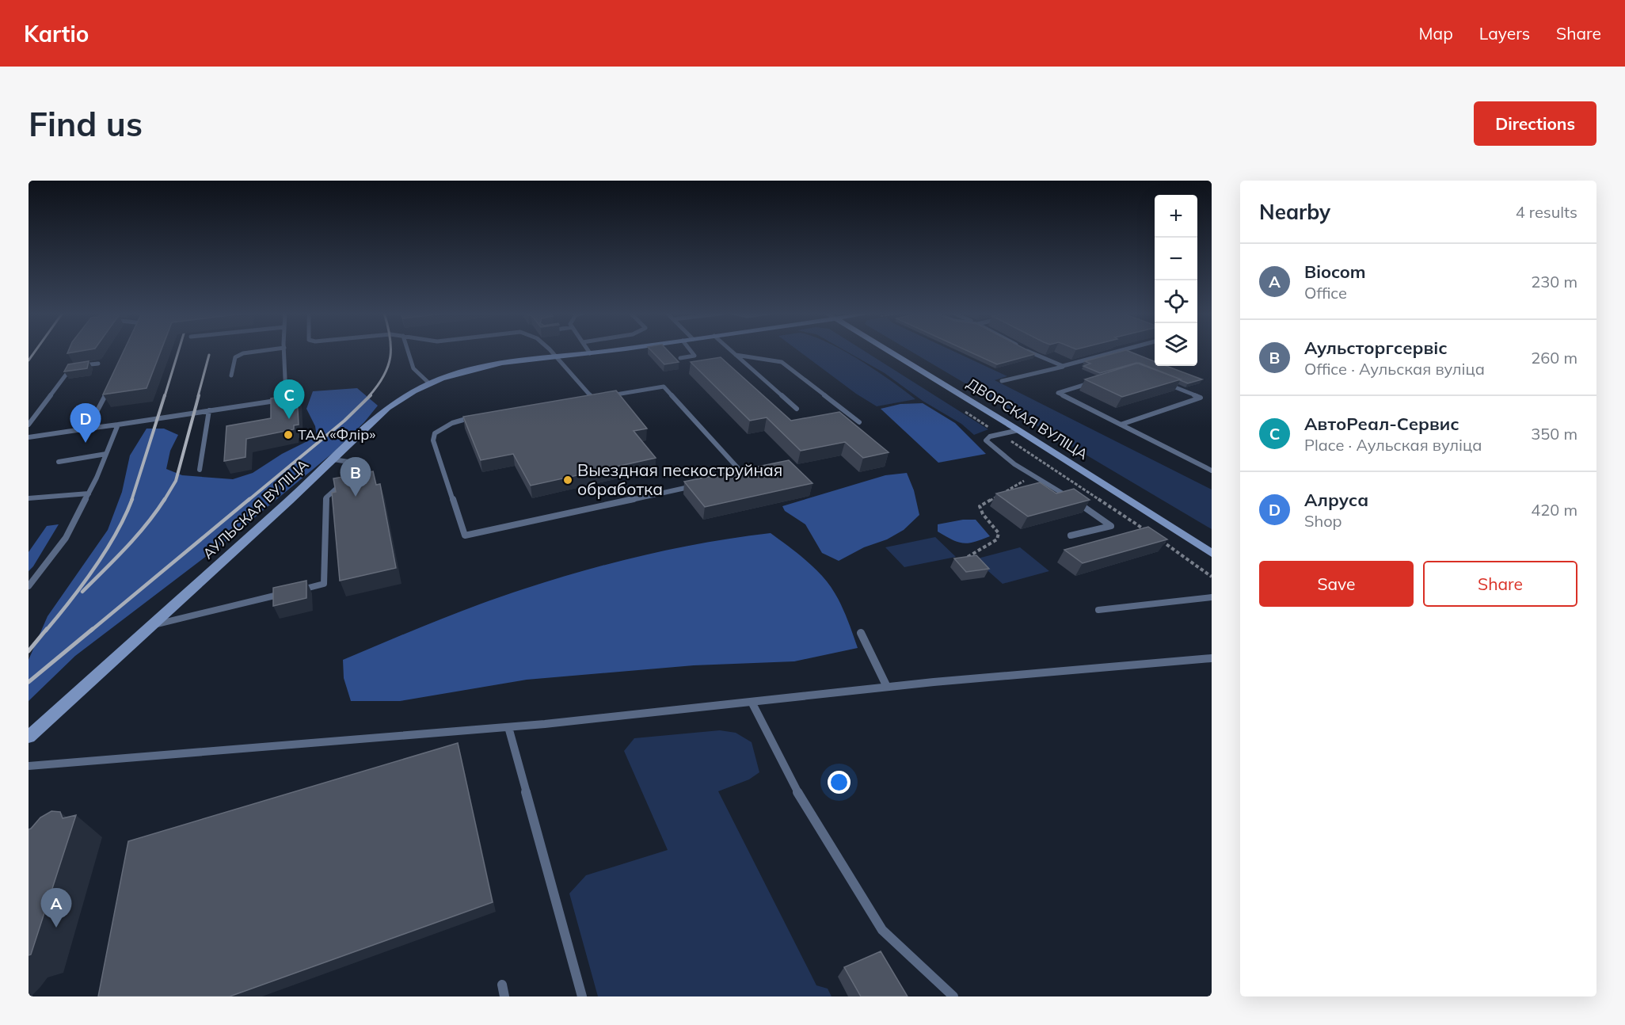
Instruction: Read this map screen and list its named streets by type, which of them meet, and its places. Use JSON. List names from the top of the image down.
{
  "streets": {
    "street": ["ДВОРСКАЯ ВУЛІЦА", "АУЛЬСКАЯ ВУЛІЦА"]
  },
  "places": ["ТАА «Флір»", "Выездная пескоструйная обработка"],
  "page": {
    "header": "Kartio",
    "nav": ["Map", "Layers", "Share"],
    "buttons": [
      "Directions",
      ["Save", "Share"]
    ],
    "title": "Find us",
    "heading": ["Nearby", "4 results"],
    "map_buttons": ["+", "−"],
    "list": [
      {
        "mark": "A",
        "name": "Biocom",
        "note": "Office",
        "value": "230 m"
      },
      {
        "mark": "B",
        "name": "Аульсторгсервіс",
        "note": "Office · Аульская вуліца",
        "value": "260 m"
      },
      {
        "mark": "C",
        "name": "АвтоРеал-Сервис",
        "note": "Place · Аульская вуліца",
        "value": "350 m"
      },
      {
        "mark": "D",
        "name": "Алруса",
        "note": "Shop",
        "value": "420 m"
      }
    ],
    "pins": [
      "C",
      "D",
      "B",
      "A"
    ]
  }
}
